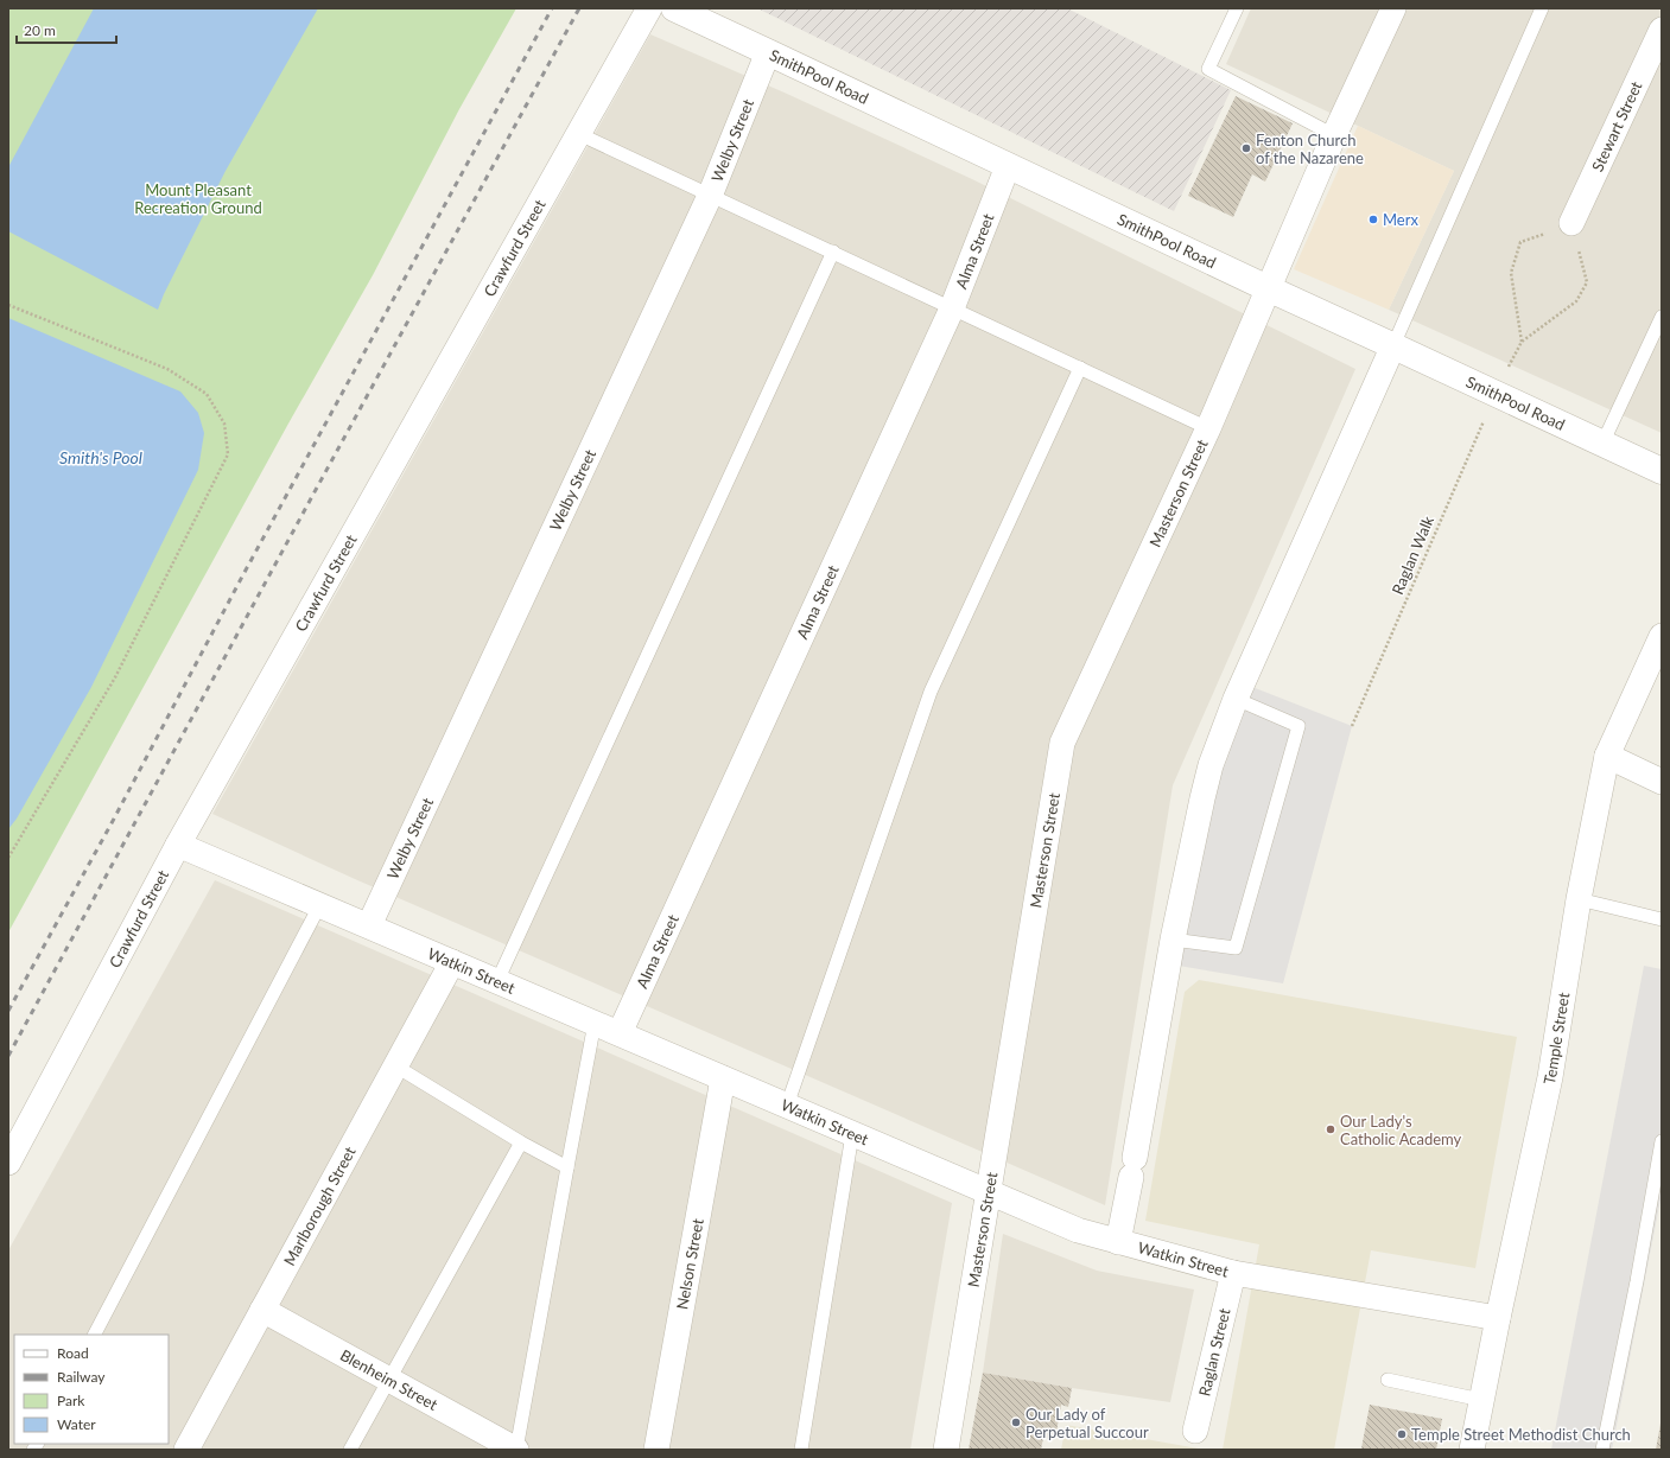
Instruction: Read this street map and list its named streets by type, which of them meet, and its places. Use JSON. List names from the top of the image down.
{
  "streets": {
    "street": [
      "SmithPool Road",
      "Stewart Street",
      "Welby Street",
      "Crawfurd Street",
      "Alma Street",
      "Masterson Street",
      "Watkin Street",
      "Temple Street",
      "Marlborough Street",
      "Nelson Street",
      "Raglan Street",
      "Blenheim Street"
    ],
    "path": ["Raglan Walk"]
  },
  "crossings": [
    ["SmithPool Road", "Welby Street"],
    ["SmithPool Road", "Alma Street"],
    ["SmithPool Road", "Masterson Street"],
    ["SmithPool Road", "Raglan Walk"],
    ["Welby Street", "Watkin Street"],
    ["Crawfurd Street", "Watkin Street"],
    ["Alma Street", "Watkin Street"],
    ["Masterson Street", "Watkin Street"],
    ["Watkin Street", "Temple Street"],
    ["Watkin Street", "Marlborough Street"],
    ["Watkin Street", "Nelson Street"],
    ["Watkin Street", "Raglan Street"],
    ["Marlborough Street", "Blenheim Street"]
  ],
  "water": ["Smith's Pool"],
  "parks": ["Mount Pleasant Recreation Ground"],
  "places": [
    "Fenton Church of the Nazarene",
    "Merx",
    "Our Lady's Catholic Academy",
    "Our Lady of Perpetual Succour",
    "Temple Street Methodist Church"
  ],
  "legend": [
    "Road",
    "Railway",
    "Park",
    "Water"
  ],
  "scale_bar": "20 m"
}
